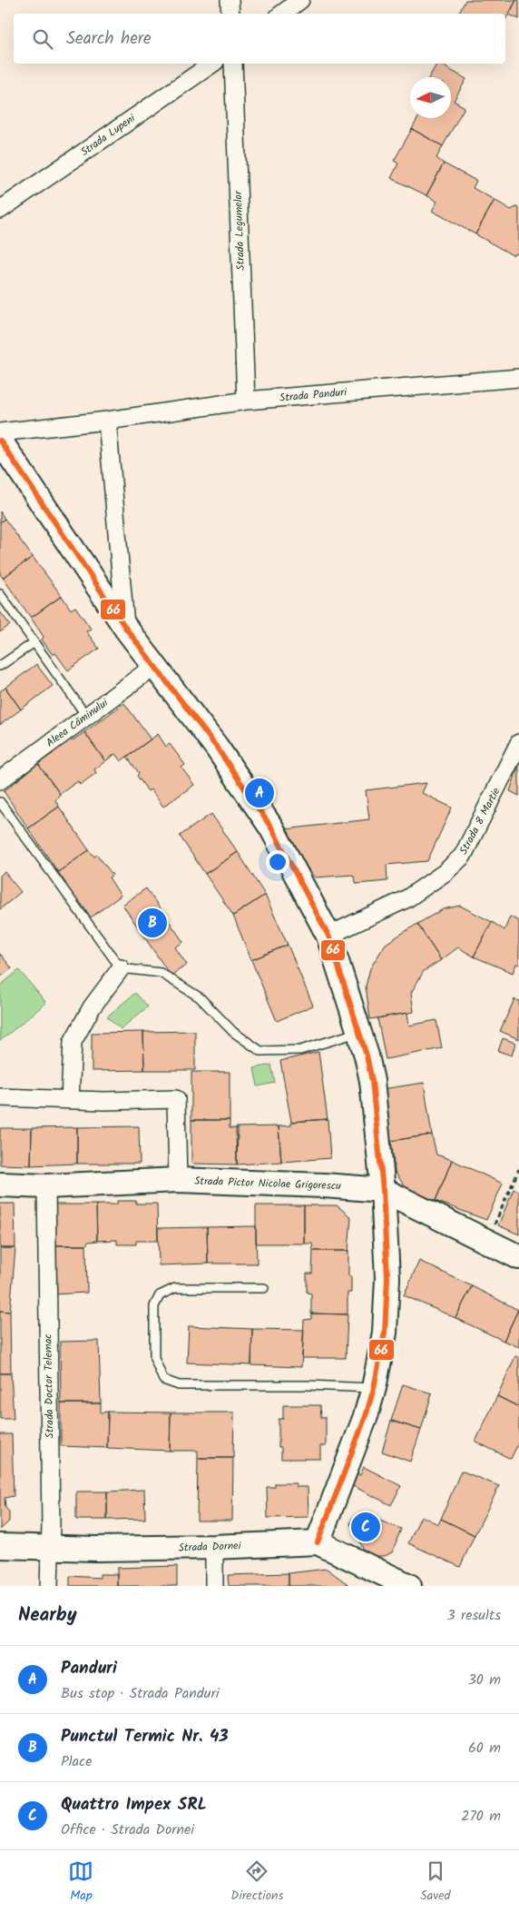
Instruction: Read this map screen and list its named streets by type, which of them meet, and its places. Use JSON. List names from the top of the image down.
{
  "streets": {
    "street": [
      "Strada Lupeni",
      "Strada Legumelor",
      "Strada Panduri",
      "Aleea Căminului",
      "Strada 8 Martie",
      "Strada Pictor Nicolae Grigorescu",
      "Strada Doctor Telemac",
      "Strada Dornei"
    ]
  },
  "crossings": [
    ["Strada Legumelor", "Strada Panduri"],
    ["Strada Pictor Nicolae Grigorescu", "Strada Doctor Telemac"],
    ["Strada Doctor Telemac", "Strada Dornei"]
  ],
  "lines": ["transit line 66"],
  "north": "left",
  "page": {
    "search": "Search here",
    "pins": ["A", "B", "C"],
    "heading": ["Nearby", "3 results"],
    "list": [
      {
        "mark": "A",
        "name": "Panduri",
        "note": "Bus stop · Strada Panduri",
        "value": "30 m"
      },
      {
        "mark": "B",
        "name": "Punctul Termic Nr. 43",
        "note": "Place",
        "value": "60 m"
      },
      {
        "mark": "C",
        "name": "Quattro Impex SRL",
        "note": "Office · Strada Dornei",
        "value": "270 m"
      }
    ],
    "nav": ["Map", "Directions", "Saved"]
  }
}
